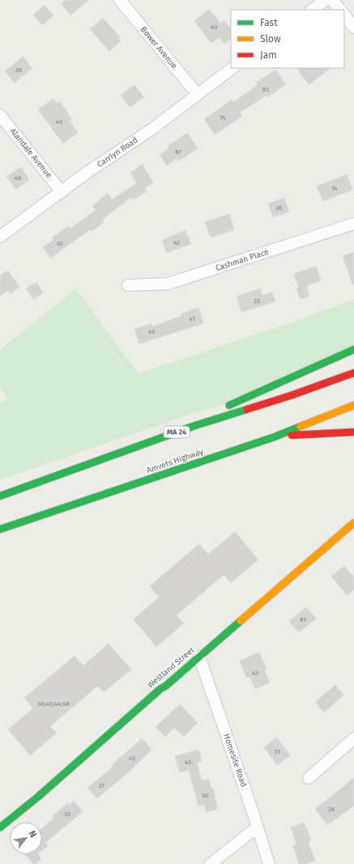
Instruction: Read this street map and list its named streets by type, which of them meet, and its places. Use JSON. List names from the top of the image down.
{
  "streets": {
    "main road": ["MA 24", "Amvets Highway", "Westland Street"],
    "street": [
      "Bower Avenue",
      "Carrlyn Road",
      "Alandale Avenue",
      "Cashman Place",
      "Homesite Road"
    ]
  },
  "crossings": [
    ["Bower Avenue", "Carrlyn Road"],
    ["Carrlyn Road", "Alandale Avenue"],
    ["Westland Street", "Homesite Road"]
  ],
  "house_numbers": [
    "40",
    "28",
    "83",
    "75",
    "40",
    "67",
    "46",
    "14",
    "26",
    "42",
    "45",
    "33",
    "41",
    "49",
    "81",
    "43",
    "36;40;44;48",
    "31",
    "43",
    "40",
    "37",
    "30",
    "28",
    "33"
  ],
  "legend": ["Fast", "Slow", "Jam"],
  "north": "top right"
}
